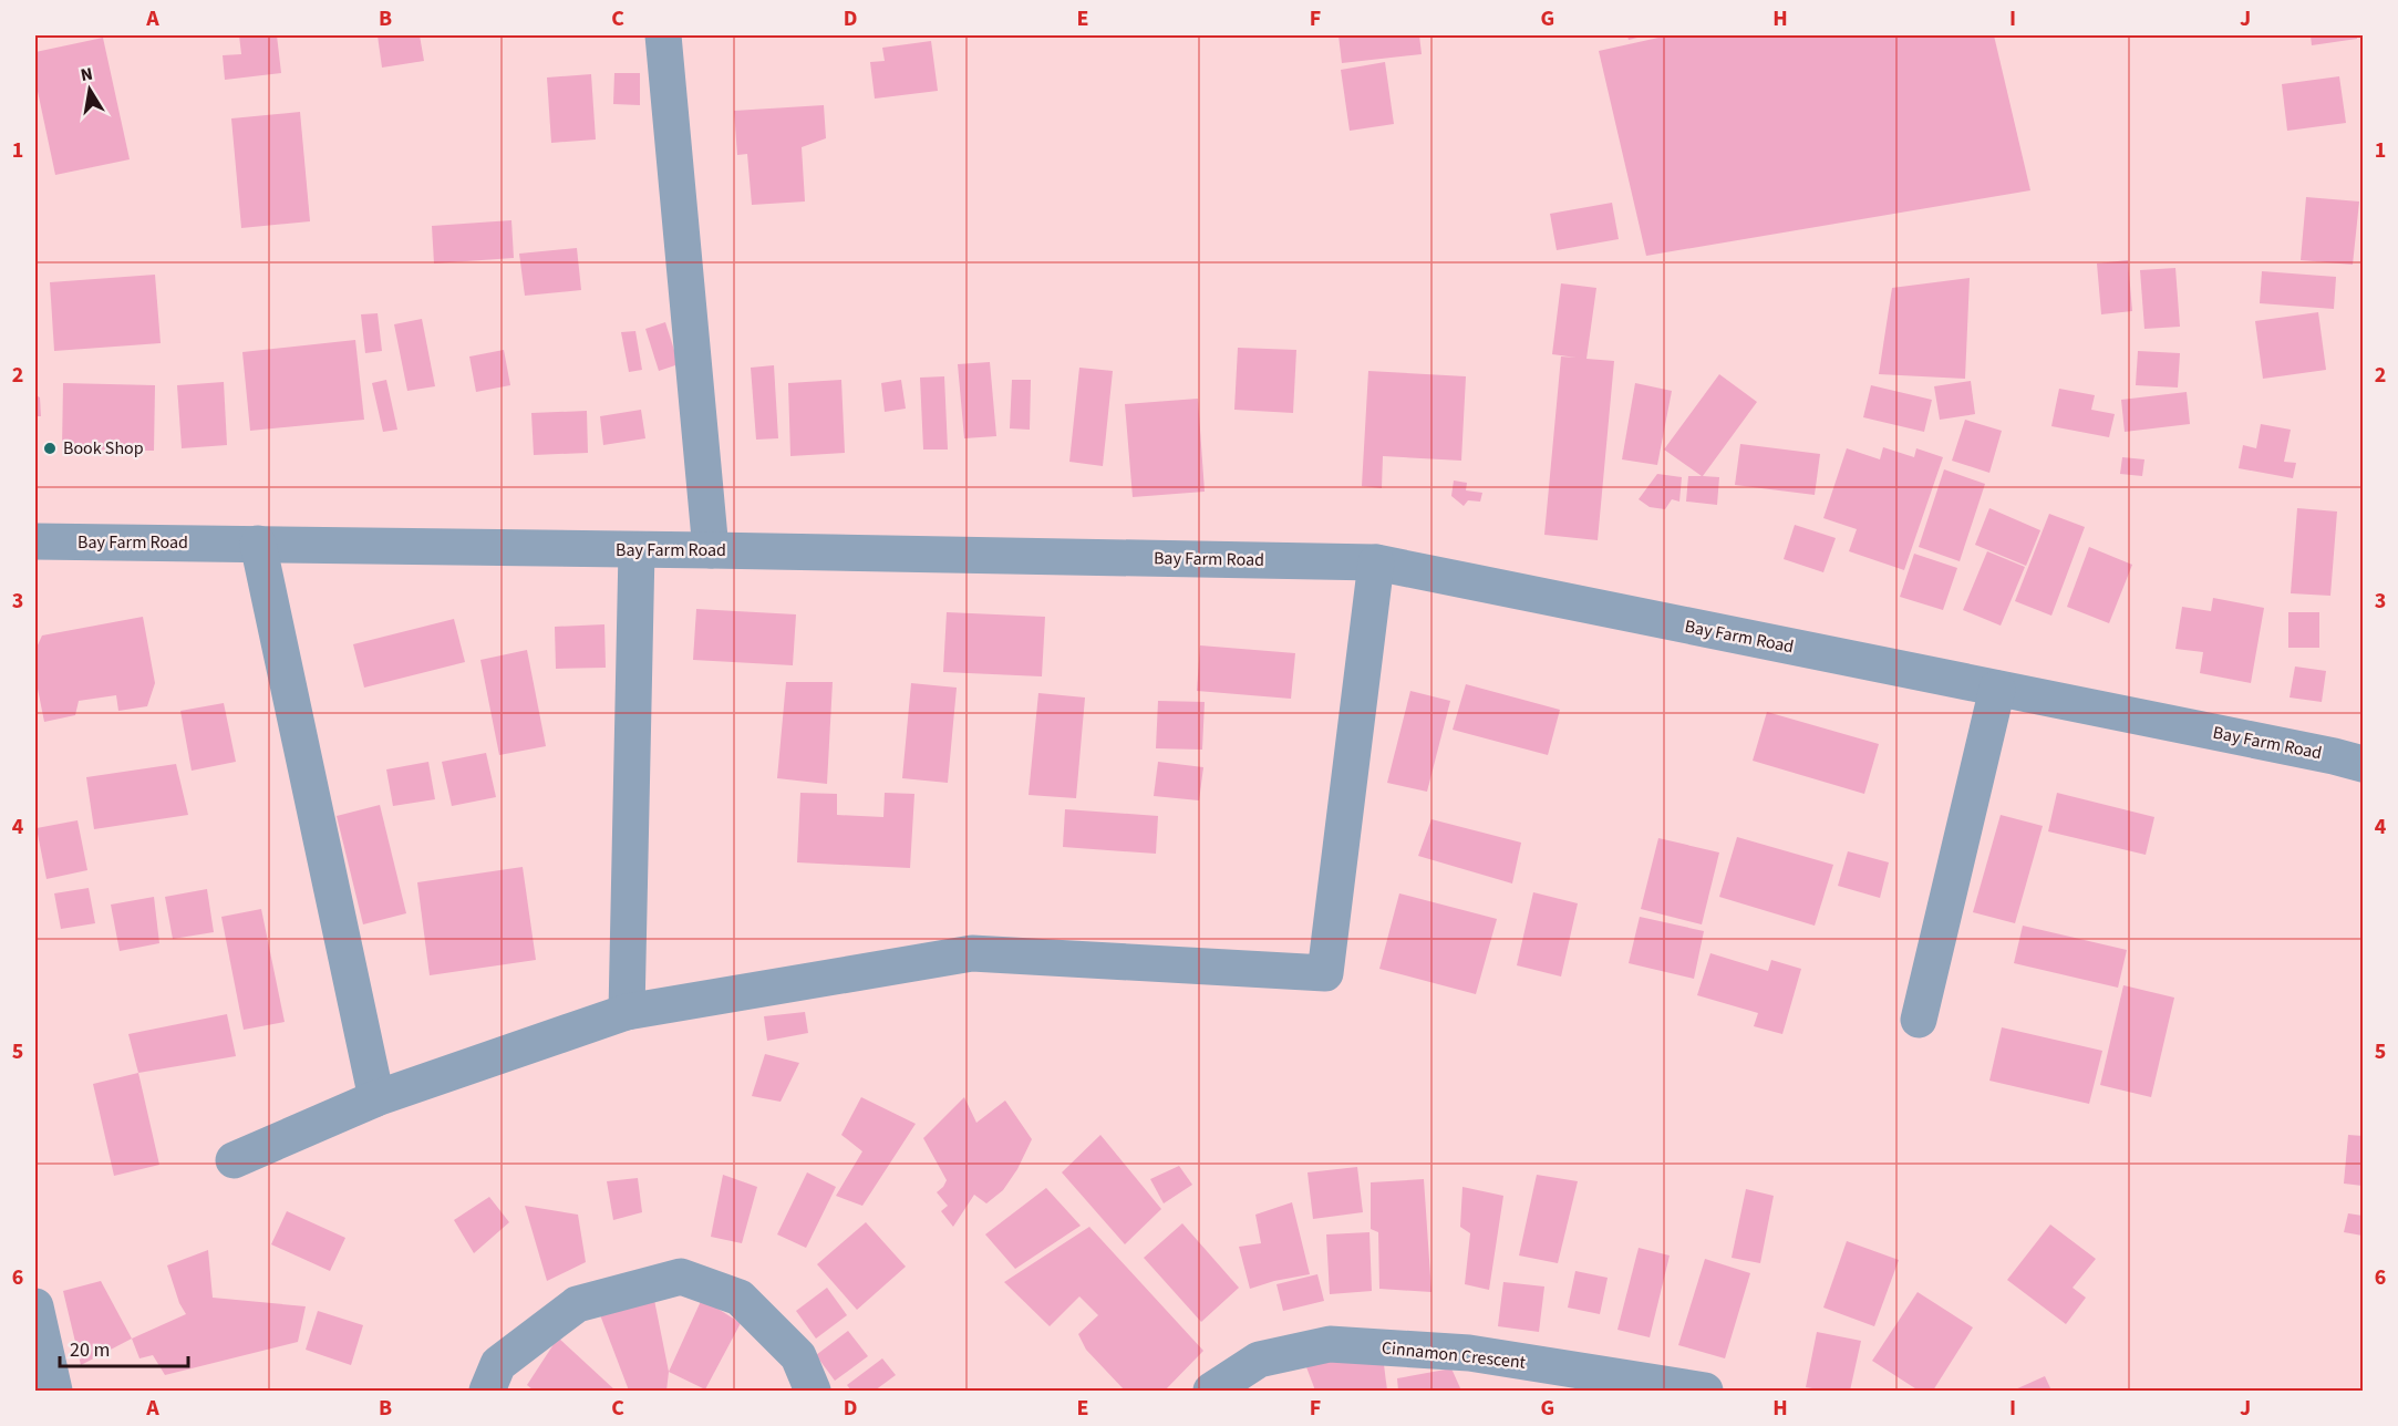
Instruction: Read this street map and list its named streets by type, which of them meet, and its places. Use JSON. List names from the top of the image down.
{
  "streets": {
    "street": ["Bay Farm Road", "Cinnamon Crescent"]
  },
  "places": ["Book Shop"],
  "scale_bar": "20 m",
  "north": "top",
  "grid": {
    "columns": [
      "A",
      "B",
      "C",
      "D",
      "E",
      "F",
      "G",
      "H",
      "I",
      "J"
    ],
    "rows": [
      "1",
      "2",
      "3",
      "4",
      "5",
      "6"
    ]
  }
}
